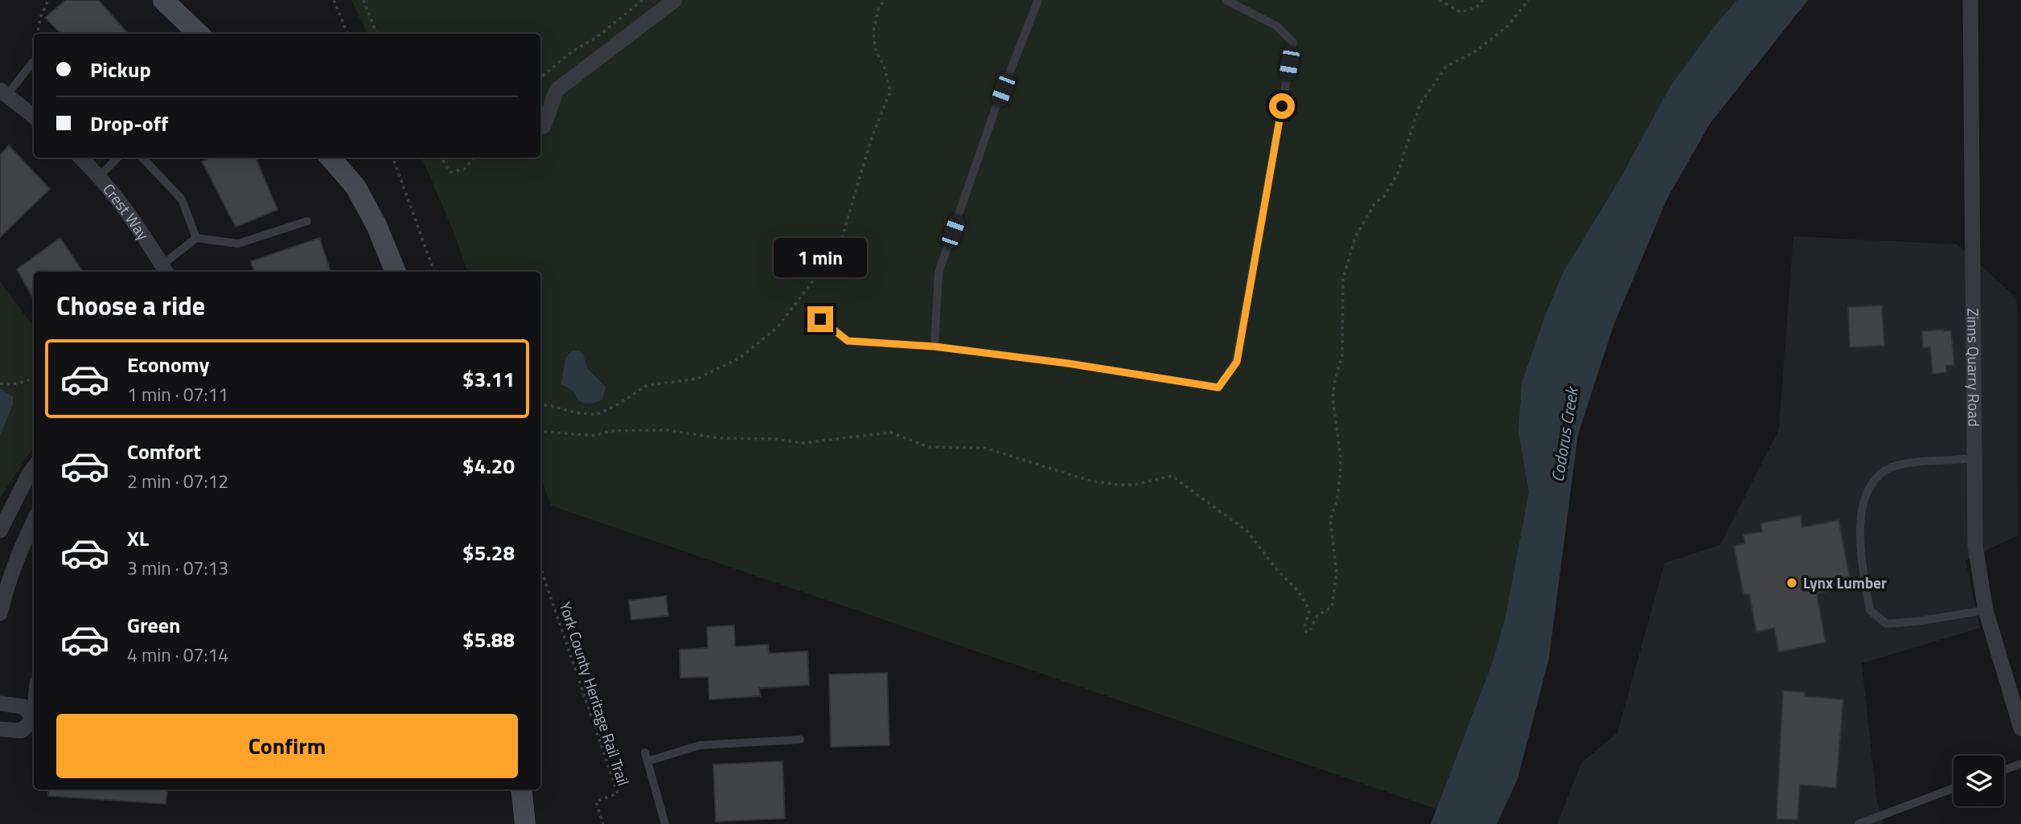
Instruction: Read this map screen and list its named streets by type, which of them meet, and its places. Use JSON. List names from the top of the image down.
{
  "streets": {
    "street": ["Crest Way", "Zinns Quarry Road"],
    "path": ["York County Heritage Rail Trail"]
  },
  "water": ["Codorus Creek"],
  "places": ["Lynx Lumber"],
  "page": {
    "banner": ["Pickup", "Drop-off"],
    "bubble": "1 min",
    "heading": "Choose a ride",
    "list": [
      {
        "name": "Economy",
        "note": "1 min · 07:11",
        "value": "$3.11"
      },
      {
        "name": "Comfort",
        "note": "2 min · 07:12",
        "value": "$4.20"
      },
      {
        "name": "XL",
        "note": "3 min · 07:13",
        "value": "$5.28"
      },
      {
        "name": "Green",
        "note": "4 min · 07:14",
        "value": "$5.88"
      }
    ],
    "buttons": "Confirm"
  }
}
